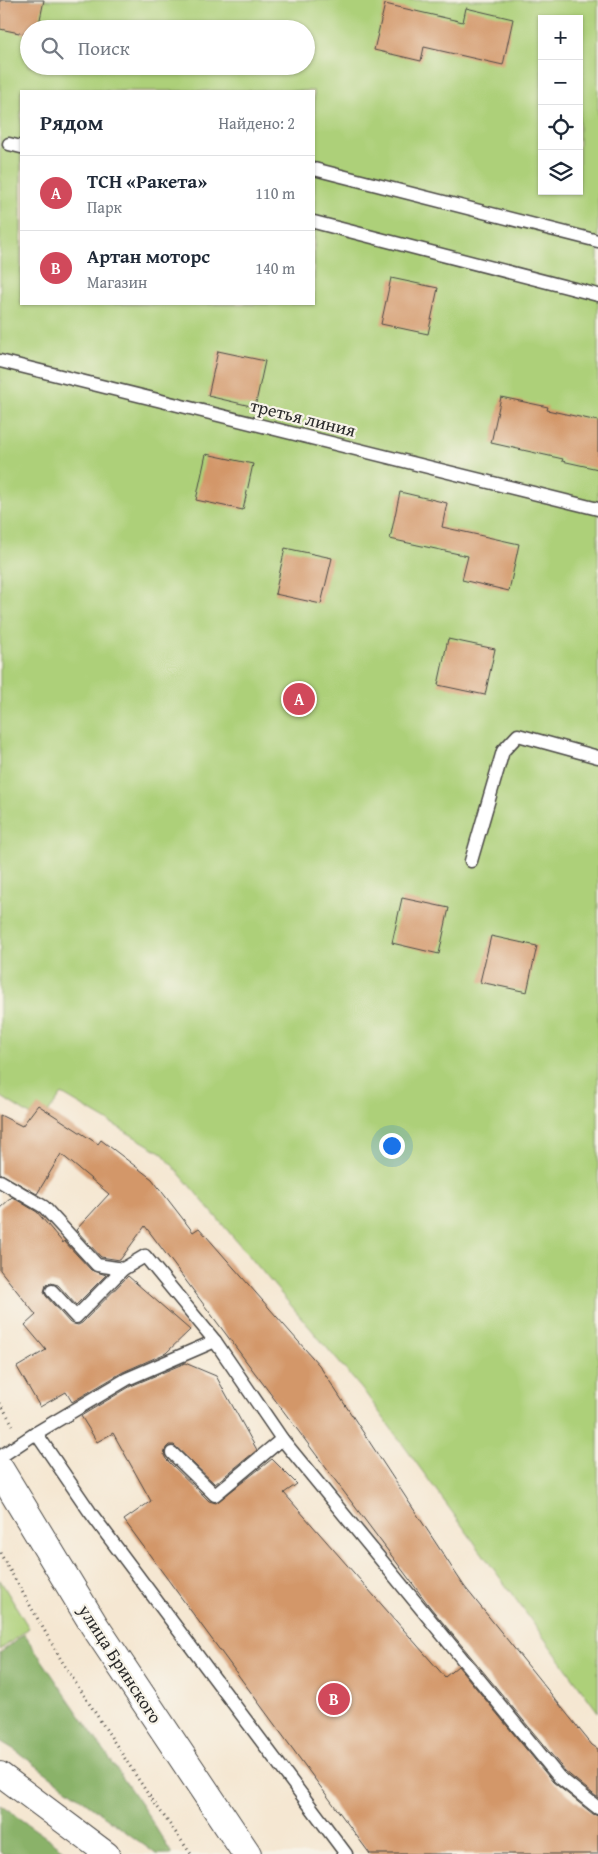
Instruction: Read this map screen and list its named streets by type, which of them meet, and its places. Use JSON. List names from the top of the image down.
{
  "streets": {
    "main road": ["улица Бринского"],
    "lane": ["третья линия"]
  },
  "page": {
    "map_buttons": ["+", "−"],
    "search": "Поиск",
    "heading": ["Рядом", "Найдено: 2"],
    "list": [
      {
        "mark": "A",
        "name": "ТСН «Ракета»",
        "note": "Парк",
        "value": "110 m"
      },
      {
        "mark": "B",
        "name": "Артан моторс",
        "note": "Магазин",
        "value": "140 m"
      }
    ],
    "pins": ["A", "B"]
  }
}
